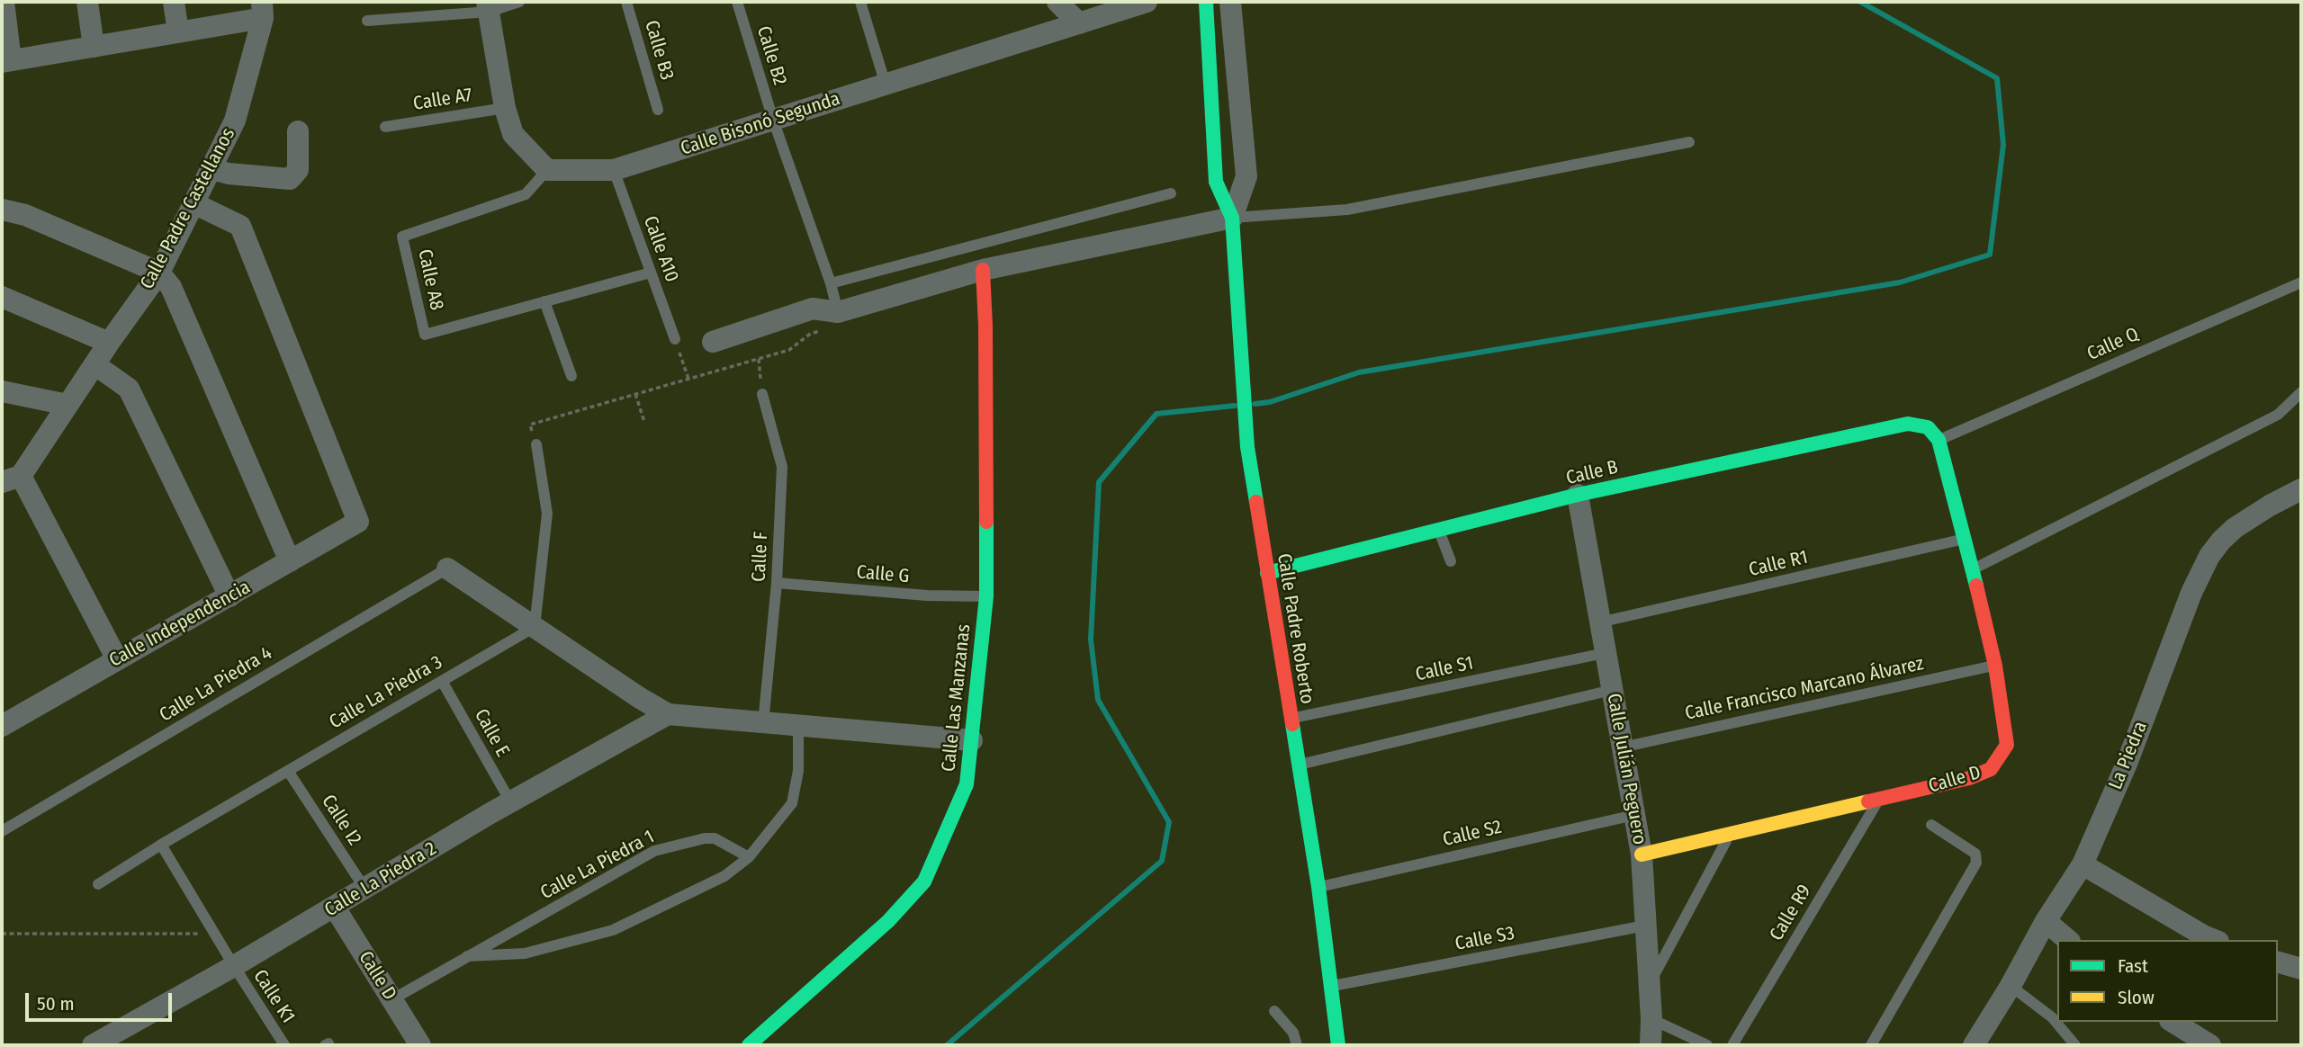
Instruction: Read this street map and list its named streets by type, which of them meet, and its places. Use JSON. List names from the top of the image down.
{
  "streets": {
    "street": [
      "Calle Bisonó Segunda",
      "Calle Padre Castellanos",
      "Calle B",
      "Calle Independencia",
      "Calle Padre Roberto",
      "Calle Las Manzanas",
      "La Piedra",
      "Calle Julián Peguero",
      "Calle D",
      "Calle La Piedra 2"
    ],
    "lane": [
      "Calle B3",
      "Calle B2",
      "Calle A7",
      "Calle A10",
      "Calle A8",
      "Calle Q",
      "Calle F",
      "Calle R1",
      "Calle G",
      "Calle S1",
      "Calle La Piedra 4",
      "Calle Francisco Marcano Álvarez",
      "Calle La Piedra 3",
      "Calle E",
      "Calle I2",
      "Calle S2",
      "Calle La Piedra 1",
      "Calle R9",
      "Calle S3",
      "Calle K1"
    ]
  },
  "crossings": [
    ["Calle B2", "Calle Bisonó Segunda"],
    ["Calle Bisonó Segunda", "Calle A10"],
    ["Calle Bisonó Segunda", "Calle A8"],
    ["Calle Padre Castellanos", "Calle Independencia"],
    ["Calle A10", "Calle A8"],
    ["Calle Q", "Calle D"],
    ["Calle B", "Calle Padre Roberto"],
    ["Calle B", "Calle Julián Peguero"],
    ["Calle B", "Calle D"],
    ["Calle F", "Calle G"],
    ["Calle R1", "Calle Julián Peguero"],
    ["Calle R1", "Calle D"],
    ["Calle G", "Calle Las Manzanas"],
    ["Calle Padre Roberto", "Calle S1"],
    ["Calle Padre Roberto", "Calle S2"],
    ["Calle Padre Roberto", "Calle S3"],
    ["Calle S1", "Calle Julián Peguero"],
    ["Calle Francisco Marcano Álvarez", "Calle Julián Peguero"],
    ["Calle Francisco Marcano Álvarez", "Calle D"],
    ["Calle La Piedra 3", "Calle E"],
    ["Calle La Piedra 3", "Calle I2"],
    ["Calle La Piedra 3", "Calle K1"],
    ["Calle E", "Calle La Piedra 2"],
    ["Calle Julián Peguero", "Calle D"],
    ["Calle Julián Peguero", "Calle S2"],
    ["Calle Julián Peguero", "Calle S3"],
    ["Calle D", "Calle La Piedra 1"],
    ["Calle D", "Calle La Piedra 2"],
    ["Calle D", "Calle R9"],
    ["Calle I2", "Calle La Piedra 2"],
    ["Calle La Piedra 2", "Calle K1"]
  ],
  "legend": ["Fast", "Slow"],
  "scale_bar": "50 m"
}
